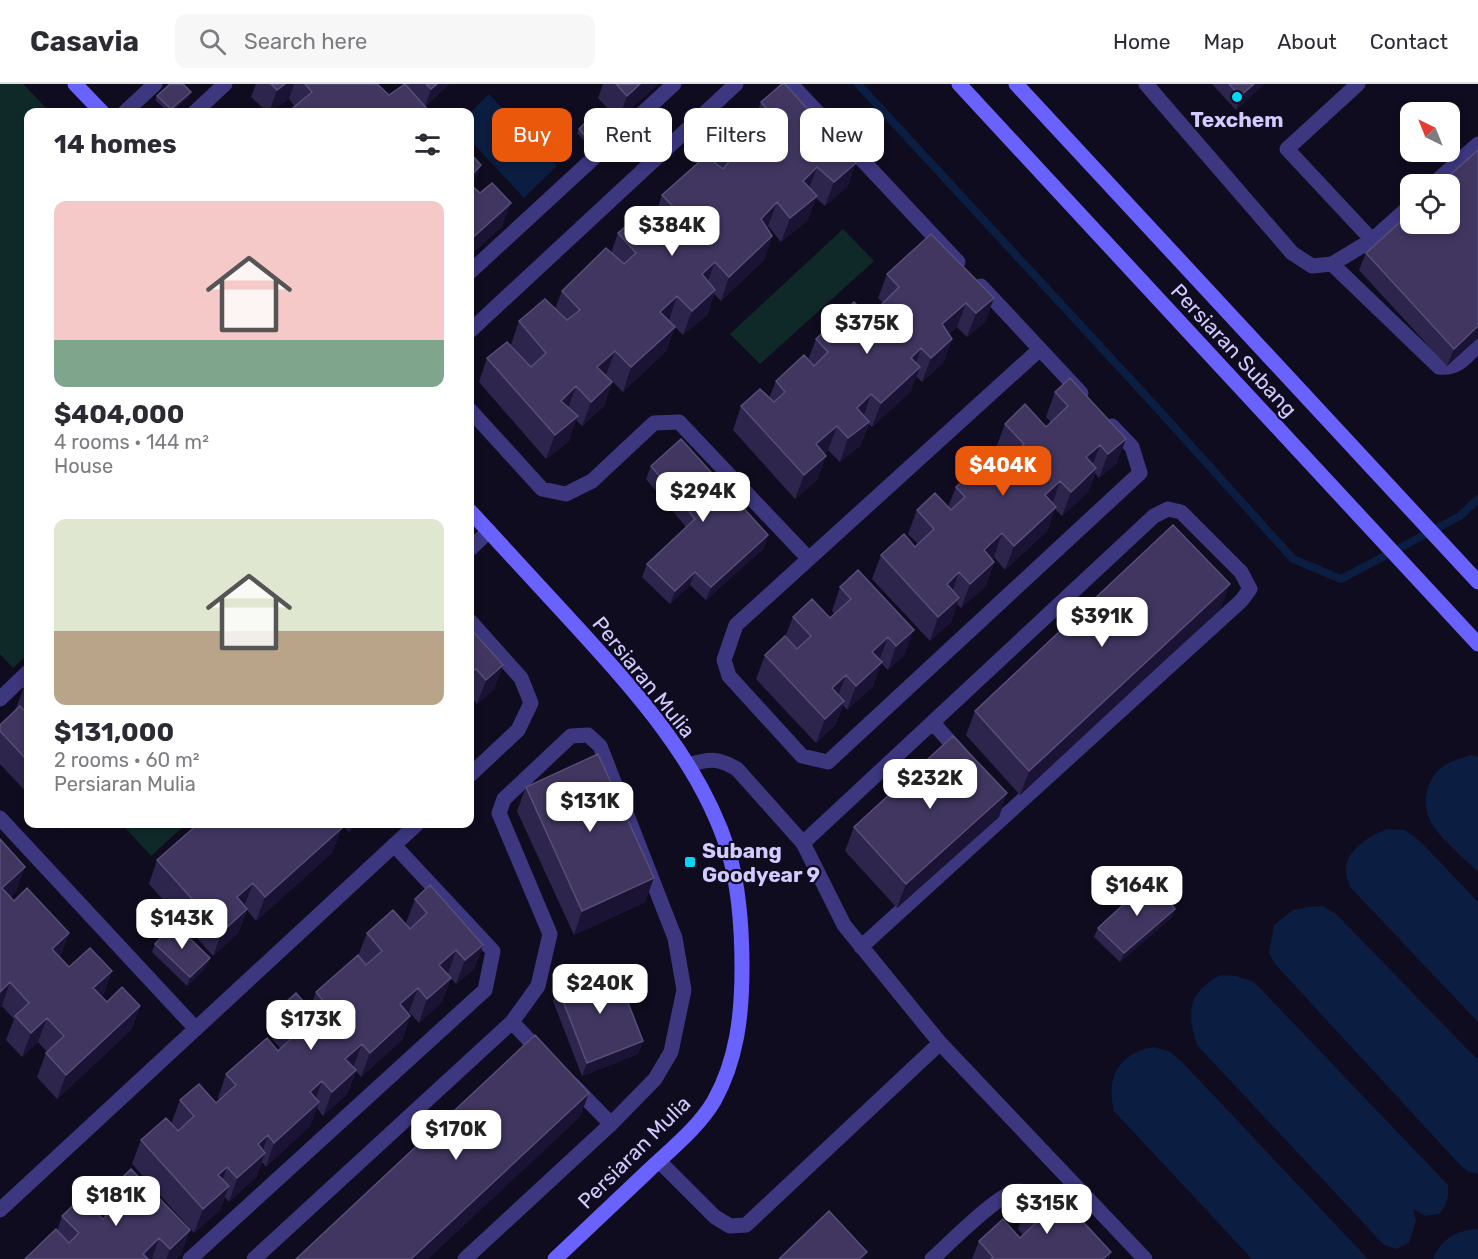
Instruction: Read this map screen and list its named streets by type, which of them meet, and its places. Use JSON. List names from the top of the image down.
{
  "streets": {
    "street": ["Persiaran Subang", "Persiaran Mulia"]
  },
  "places": {
    "other": ["Texchem"],
    "transit": ["Subang Goodyear 9"]
  },
  "north": "top left",
  "page": {
    "header": "Casavia",
    "search": "Search here",
    "nav": [
      "Home",
      "Map",
      "About",
      "Contact"
    ],
    "chip": [
      "Buy",
      "Rent",
      "Filters",
      "New"
    ],
    "heading": "14 homes",
    "list": [
      {
        "name": "$404,000",
        "note": "4 rooms · 144 m² · House"
      },
      {
        "name": "$131,000",
        "note": "2 rooms · 60 m² · Persiaran Mulia"
      }
    ],
    "price": [
      "$384K",
      "$375K",
      "$404K",
      "$294K",
      "$391K",
      "$232K",
      "$131K",
      "$164K",
      "$143K",
      "$240K",
      "$173K",
      "$170K",
      "$181K",
      "$315K"
    ]
  }
}
